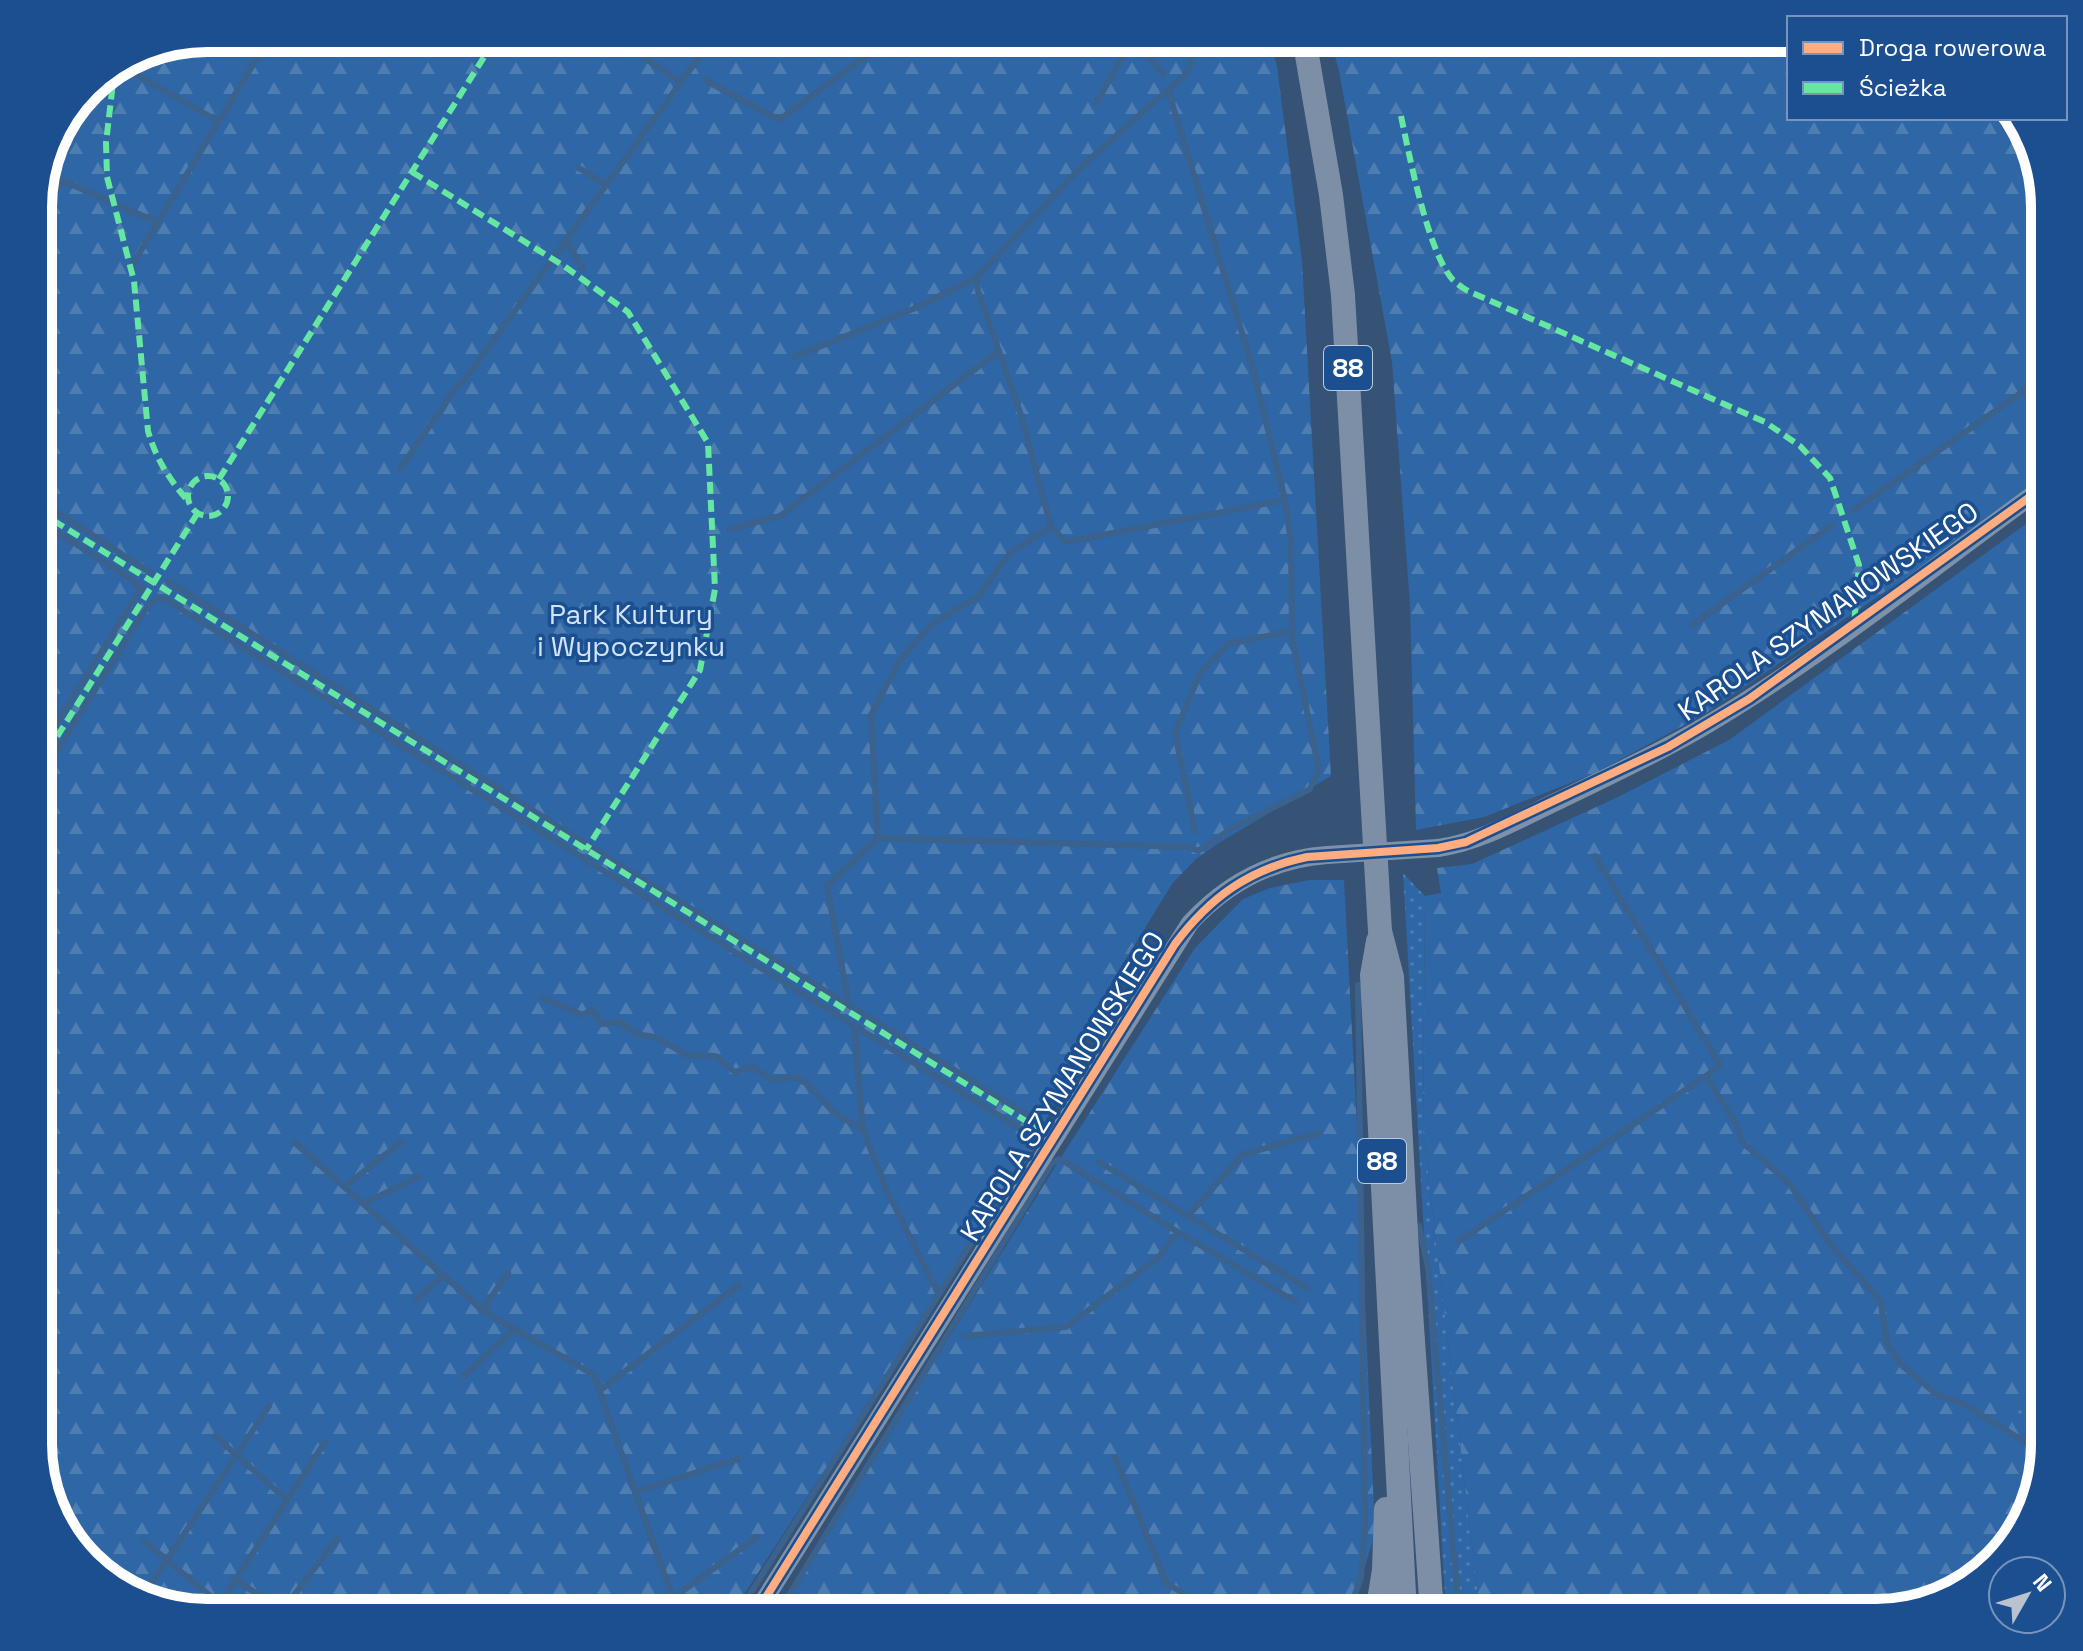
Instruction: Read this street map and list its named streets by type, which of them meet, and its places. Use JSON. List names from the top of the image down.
{
  "streets": {
    "main road": ["88"],
    "street": ["KAROLA SZYMANOWSKIEGO"]
  },
  "parks": ["Park Kultury i Wypoczynku"],
  "legend": ["Droga rowerowa", "Ścieżka"],
  "north": "top right"
}
